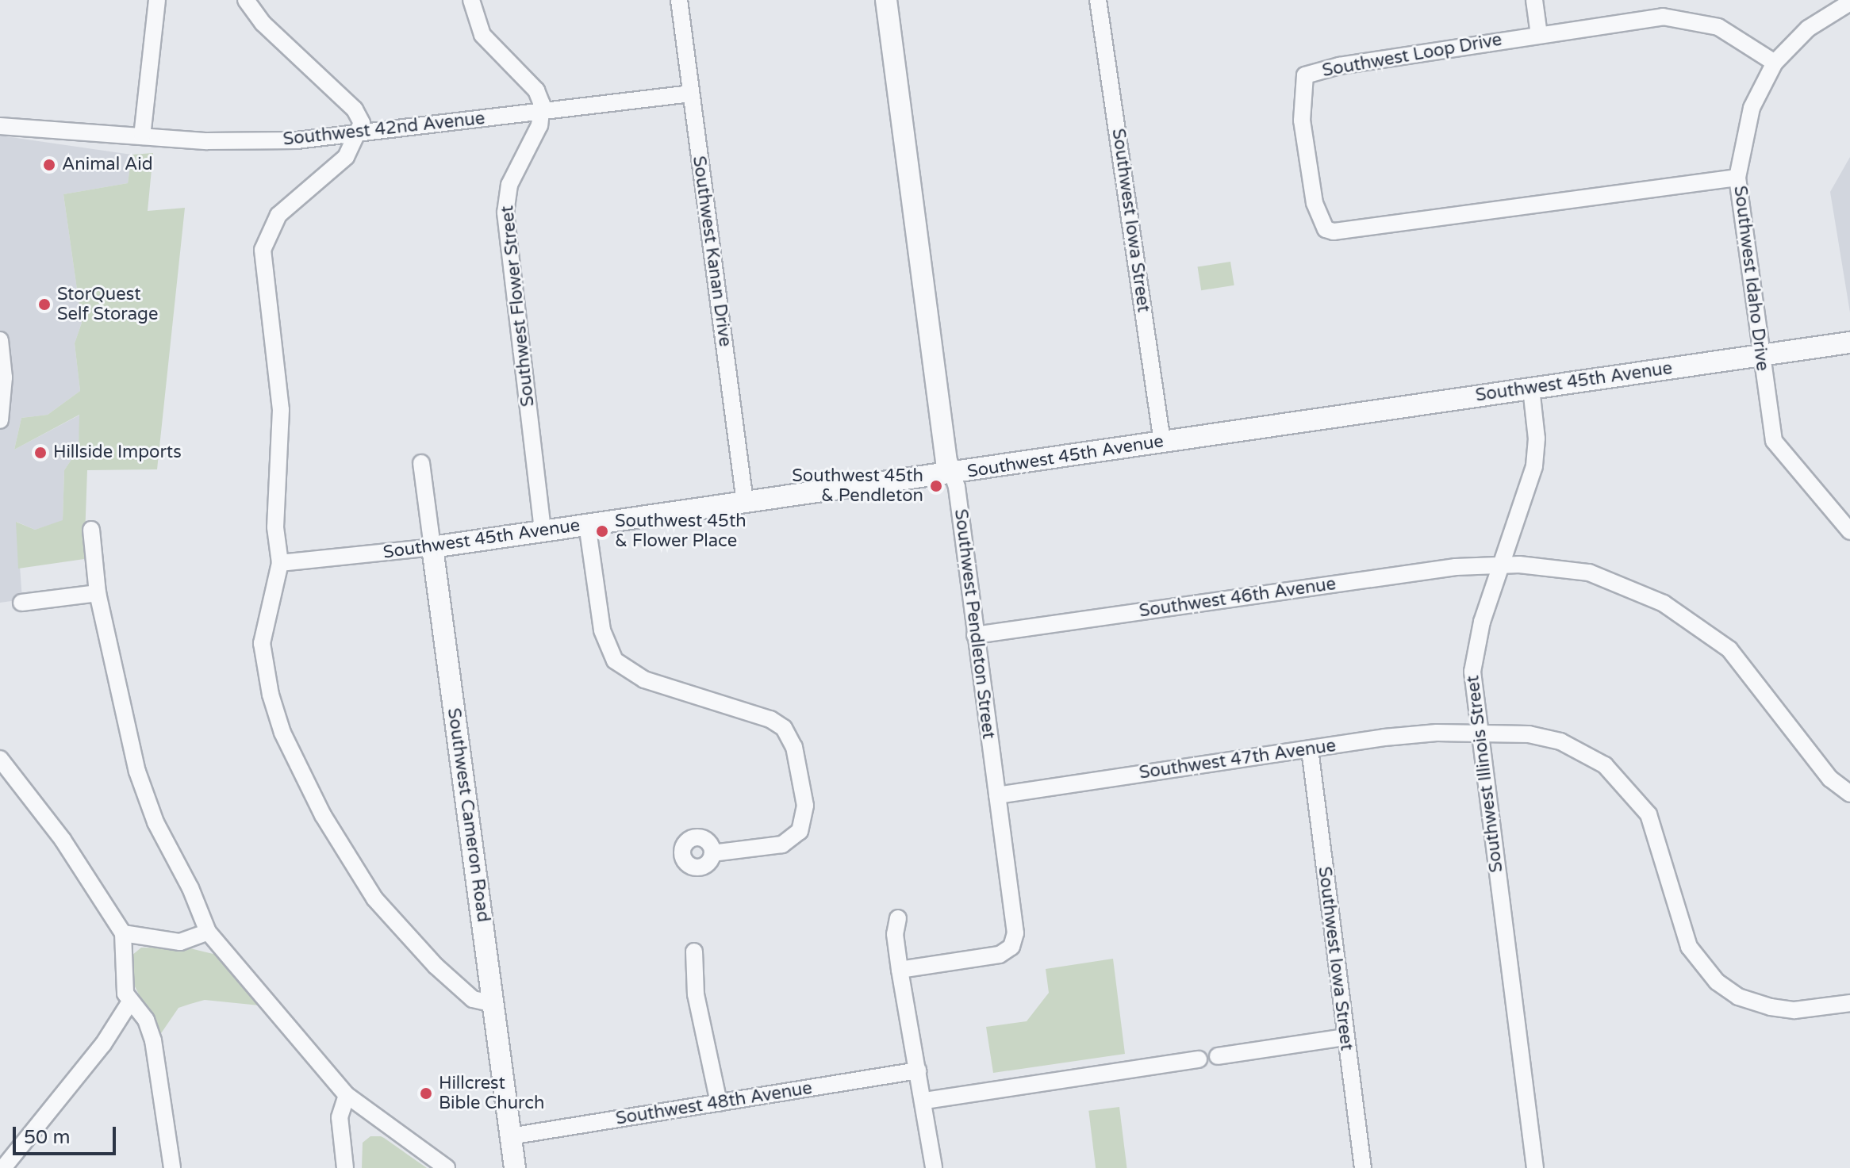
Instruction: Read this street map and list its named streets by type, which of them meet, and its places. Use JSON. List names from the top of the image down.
{
  "streets": {
    "street": [
      "Southwest Loop Drive",
      "Southwest 42nd Avenue",
      "Southwest Iowa Street",
      "Southwest Kanan Drive",
      "Southwest Idaho Drive",
      "Southwest Flower Street",
      "Southwest 45th Avenue",
      "Southwest 46th Avenue",
      "Southwest Pendleton Street",
      "Southwest 47th Avenue",
      "Southwest Illinois Street",
      "Southwest Cameron Road",
      "Southwest 48th Avenue"
    ]
  },
  "crossings": [
    ["Southwest Loop Drive", "Southwest Idaho Drive"],
    ["Southwest 42nd Avenue", "Southwest Kanan Drive"],
    ["Southwest 42nd Avenue", "Southwest Flower Street"],
    ["Southwest Iowa Street", "Southwest 45th Avenue"],
    ["Southwest Iowa Street", "Southwest 47th Avenue"],
    ["Southwest Kanan Drive", "Southwest 45th Avenue"],
    ["Southwest Idaho Drive", "Southwest 45th Avenue"],
    ["Southwest Flower Street", "Southwest 45th Avenue"],
    ["Southwest 45th Avenue", "Southwest Pendleton Street"],
    ["Southwest 45th Avenue", "Southwest Illinois Street"],
    ["Southwest 45th Avenue", "Southwest Cameron Road"],
    ["Southwest 46th Avenue", "Southwest Pendleton Street"],
    ["Southwest 46th Avenue", "Southwest Illinois Street"],
    ["Southwest Pendleton Street", "Southwest 47th Avenue"],
    ["Southwest 47th Avenue", "Southwest Illinois Street"],
    ["Southwest Cameron Road", "Southwest 48th Avenue"]
  ],
  "places": [
    "Animal Aid",
    "StorQuest Self Storage",
    "Hillside Imports",
    "Southwest 45th & Pendleton",
    "Southwest 45th & Flower Place",
    "Hillcrest Bible Church"
  ],
  "scale_bar": "50 m"
}
